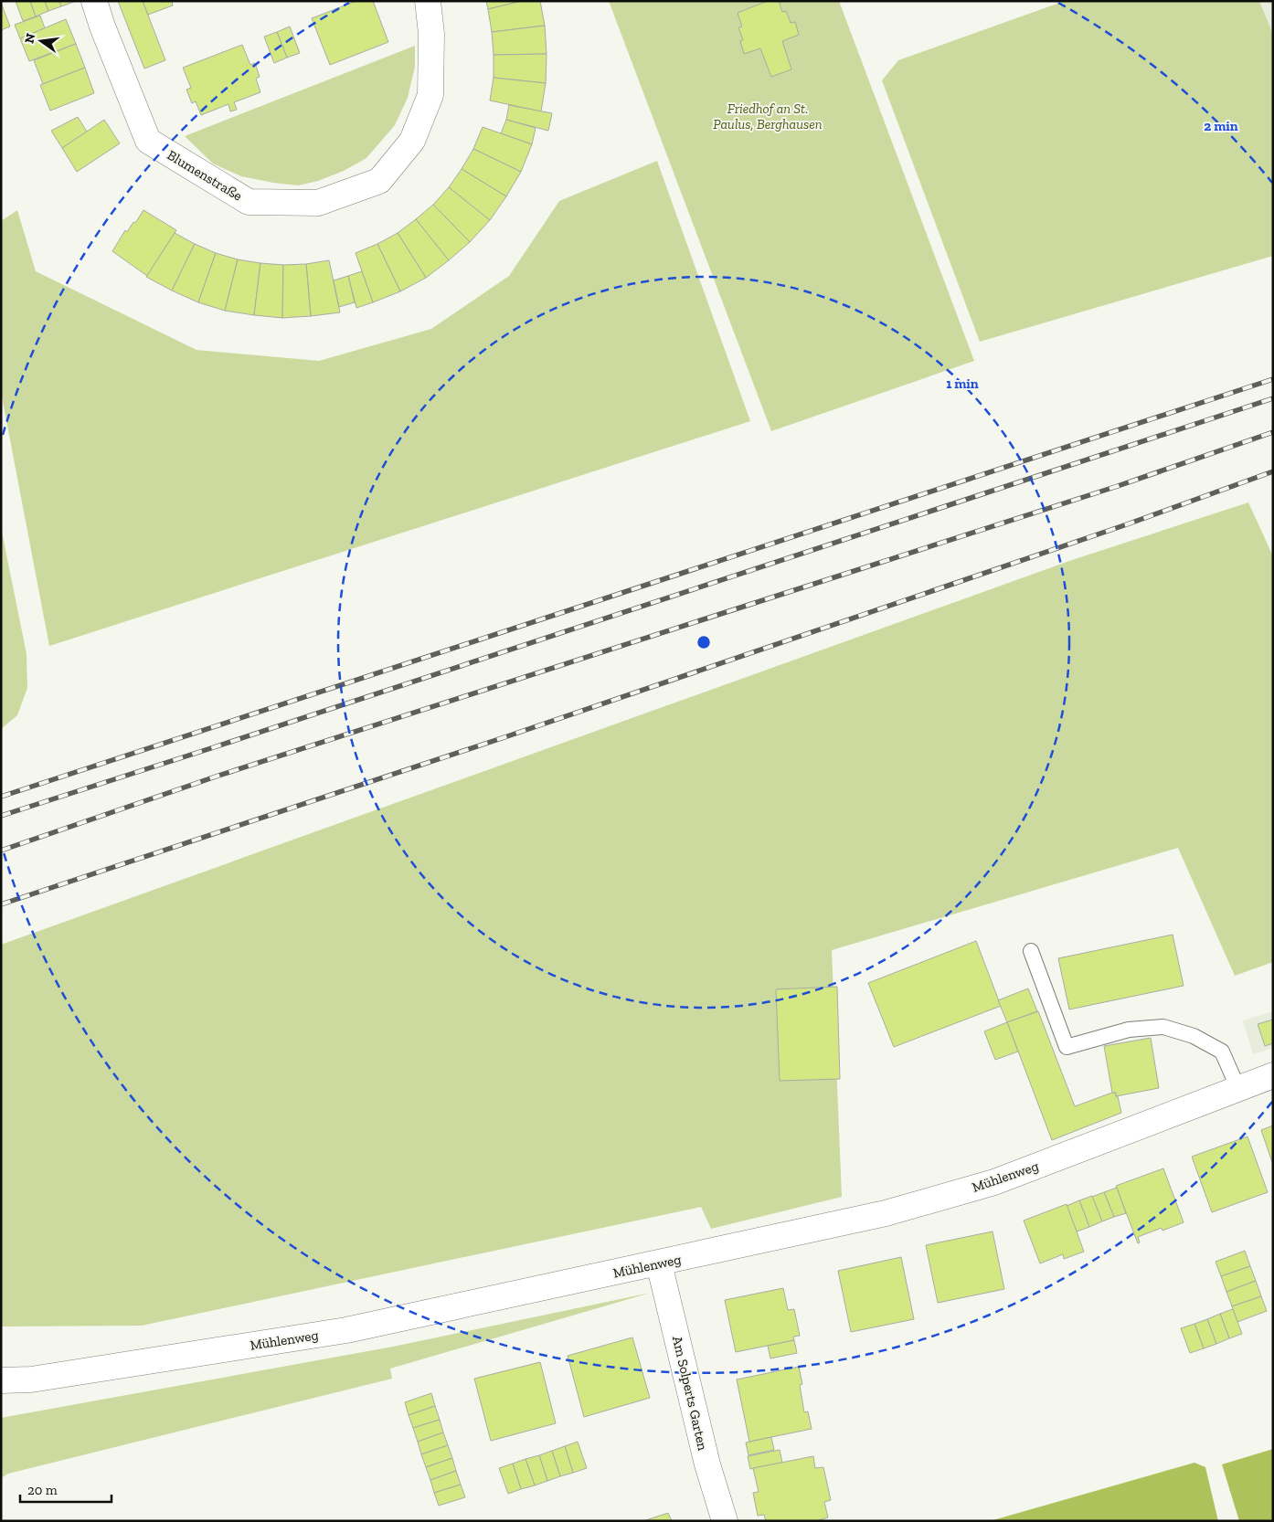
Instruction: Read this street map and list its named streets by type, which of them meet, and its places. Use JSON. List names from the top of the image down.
{
  "streets": {
    "street": ["Blumenstraße", "Mühlenweg", "Am Solperts Garten"]
  },
  "crossings": [
    ["Mühlenweg", "Am Solperts Garten"]
  ],
  "parks": ["Friedhof an St. Paulus, Berghausen"],
  "scale_bar": "20 m",
  "north": "left",
  "rings": ["2 min", "1 min"]
}
